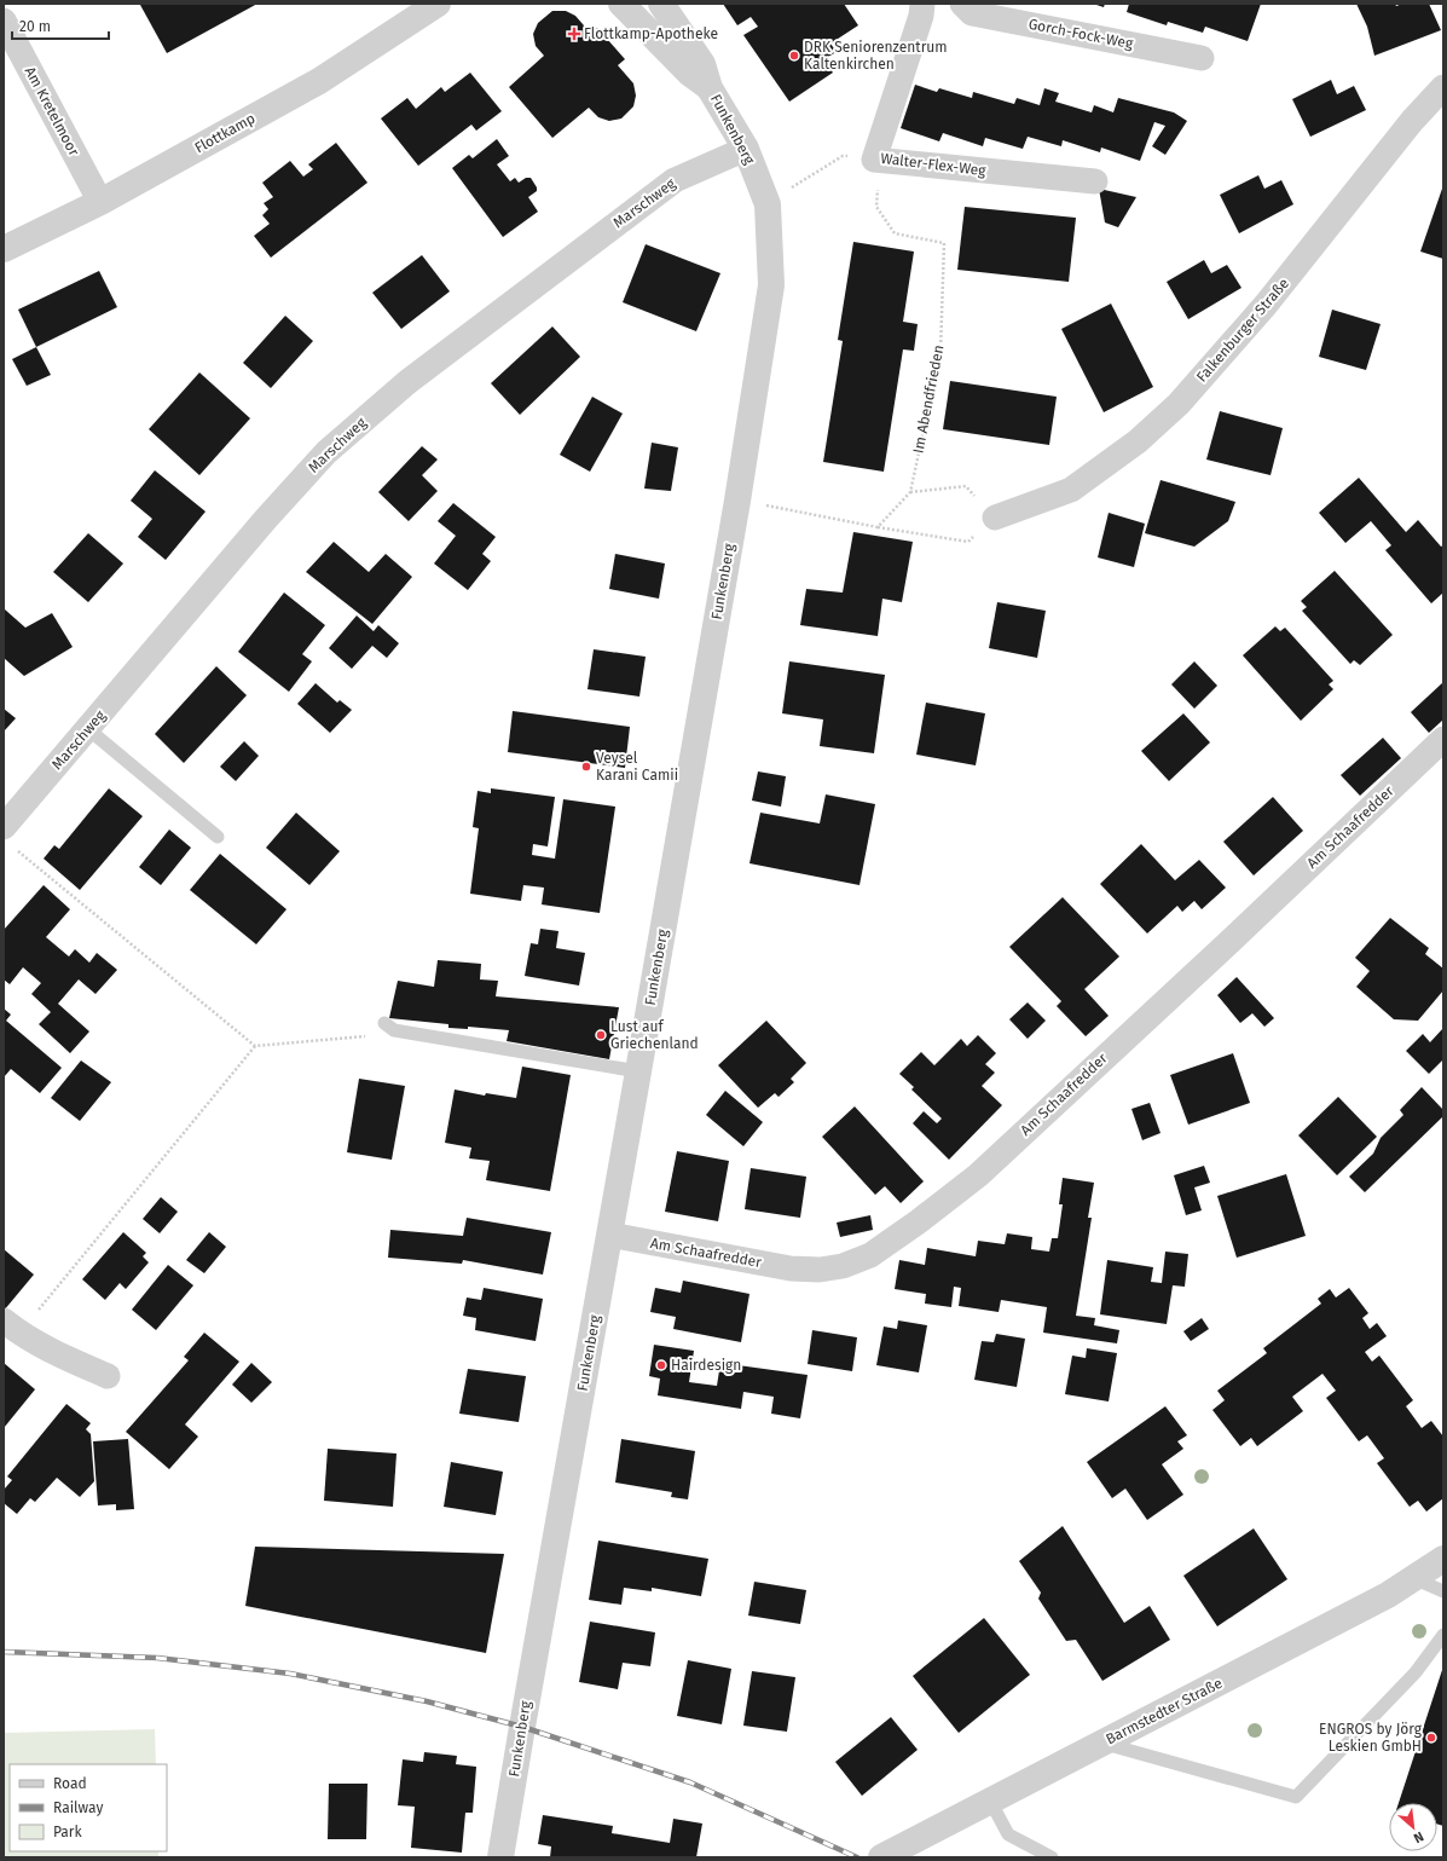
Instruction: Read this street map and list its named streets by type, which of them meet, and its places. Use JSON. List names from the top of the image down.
{
  "streets": {
    "street": [
      "Gorch-Fock-Weg",
      "Am Kretelmoor",
      "Funkenberg",
      "Flottkamp",
      "Walter-Flex-Weg",
      "Marschweg",
      "Falkenburger Straße",
      "Am Schaafredder",
      "Barmstedter Straße"
    ],
    "path": ["Im Abendfrieden"]
  },
  "crossings": [
    ["Am Kretelmoor", "Flottkamp"],
    ["Funkenberg", "Marschweg"],
    ["Funkenberg", "Am Schaafredder"],
    ["Walter-Flex-Weg", "Im Abendfrieden"]
  ],
  "places": {
    "health": ["Flottkamp-Apotheke"],
    "other": [
      "DRK Seniorenzentrum Kaltenkirchen",
      "Veysel Karani Camii",
      "Lust auf Griechenland",
      "Hairdesign",
      "ENGROS by Jörg Leskien GmbH"
    ]
  },
  "legend": ["Road", "Railway", "Park"],
  "scale_bar": "20 m",
  "north": "bottom right"
}
